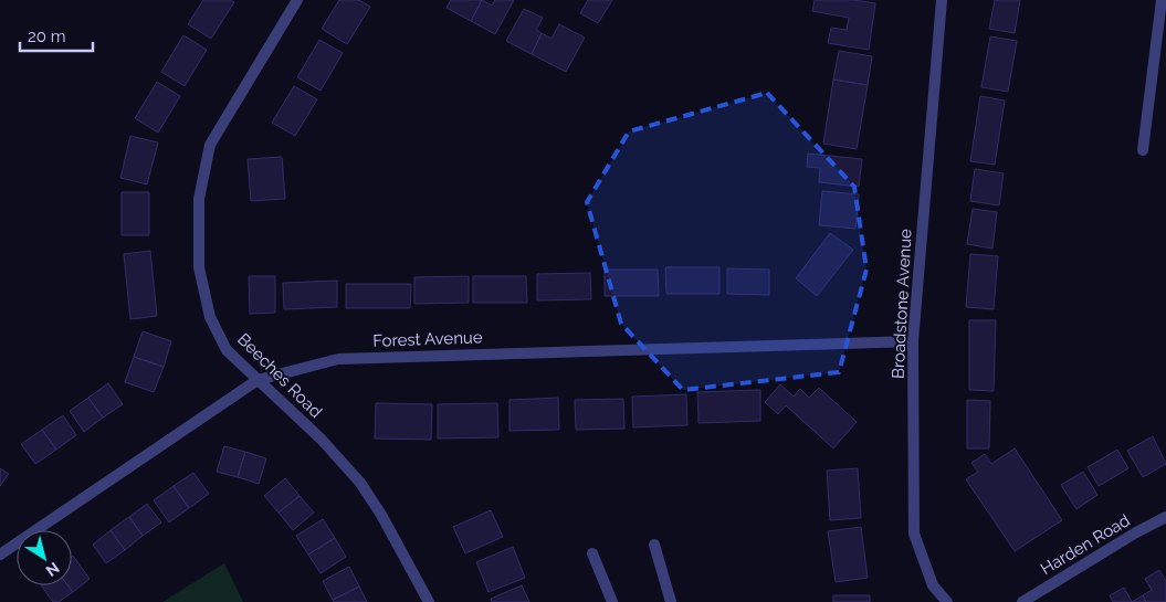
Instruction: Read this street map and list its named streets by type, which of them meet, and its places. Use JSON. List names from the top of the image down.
{
  "streets": {
    "street": [
      "Broadstone Avenue",
      "Forest Avenue",
      "Beeches Road",
      "Harden Road"
    ]
  },
  "crossings": [
    ["Broadstone Avenue", "Forest Avenue"],
    ["Forest Avenue", "Beeches Road"]
  ],
  "scale_bar": "20 m",
  "north": "bottom right"
}
